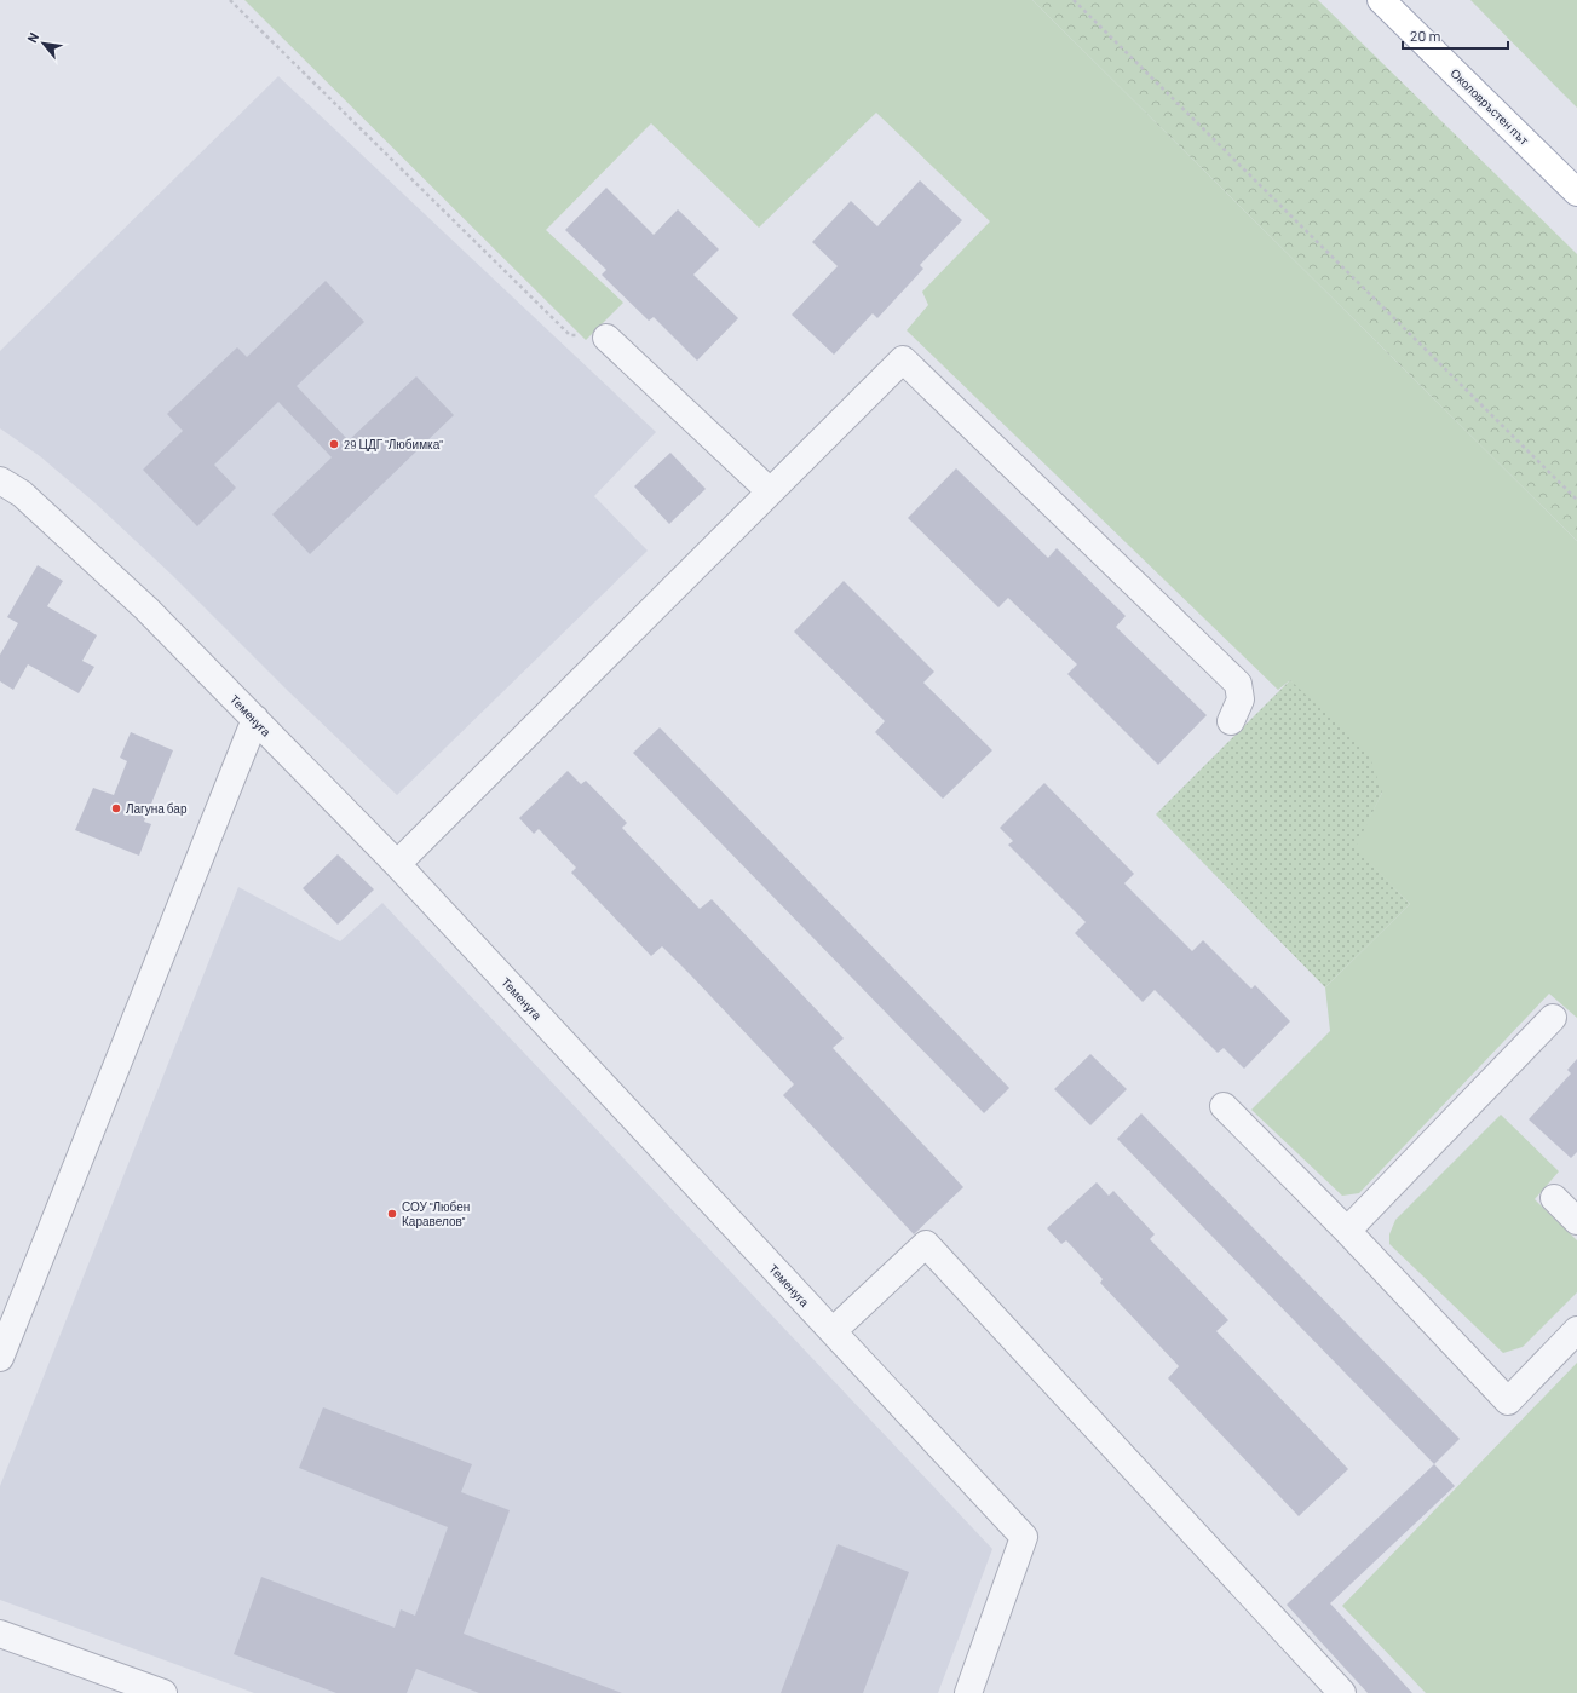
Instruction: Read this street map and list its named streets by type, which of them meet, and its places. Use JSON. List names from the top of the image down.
{
  "streets": {
    "main road": ["Околовръстен път"],
    "street": ["Теменуга"]
  },
  "places": ["29 ЦДГ \"Любимка\"", "Лагуна бар", "СОУ \"Любен Каравелов\""],
  "scale_bar": "20 m",
  "north": "top left"
}
